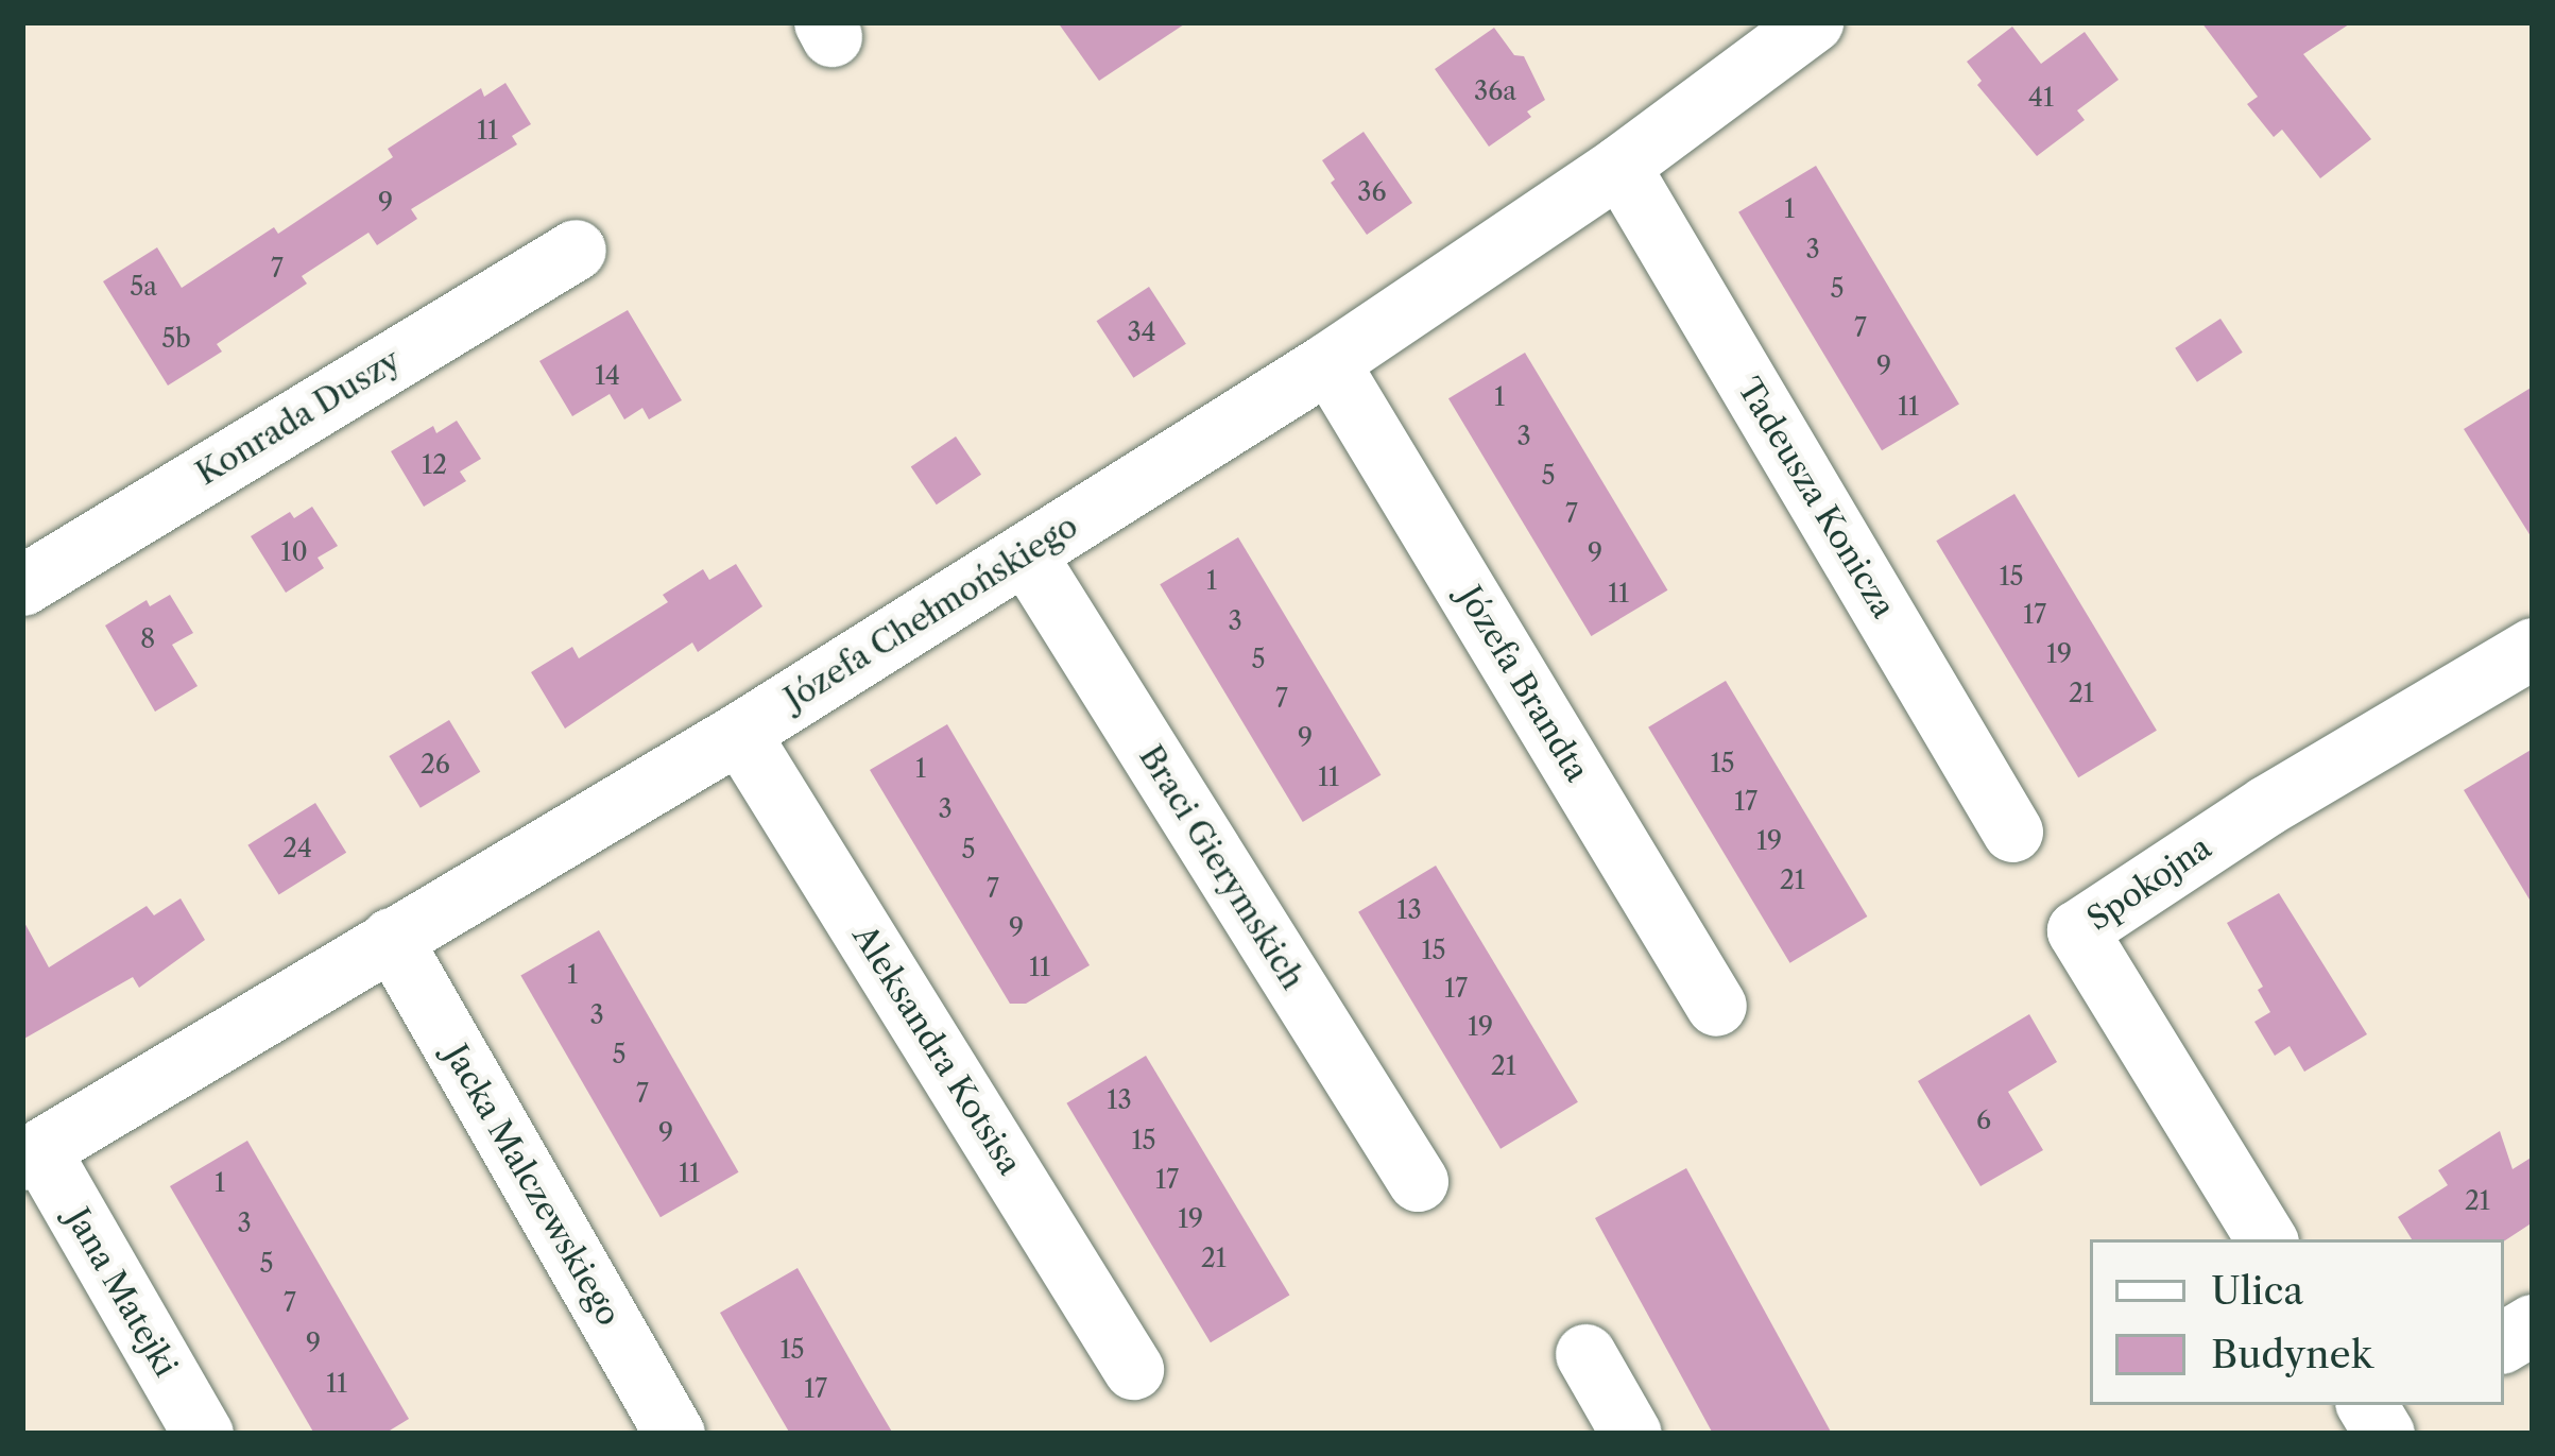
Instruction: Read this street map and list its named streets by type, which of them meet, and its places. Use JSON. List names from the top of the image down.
{
  "streets": {
    "street": [
      "Konrada Duszy",
      "Tadeusza Konicza",
      "Józefa Chełmońskiego",
      "Józefa Brandta",
      "Braci Gierymskich",
      "Spokojna",
      "Aleksandra Kotsisa",
      "Jacka Malczewskiego",
      "Jana Matejki"
    ]
  },
  "crossings": [
    ["Tadeusza Konicza", "Józefa Chełmońskiego"],
    ["Józefa Chełmońskiego", "Józefa Brandta"],
    ["Józefa Chełmońskiego", "Braci Gierymskich"],
    ["Józefa Chełmońskiego", "Aleksandra Kotsisa"],
    ["Józefa Chełmońskiego", "Jacka Malczewskiego"],
    ["Józefa Chełmońskiego", "Jana Matejki"]
  ],
  "house_numbers": [
    "36a",
    "41",
    "11",
    "36",
    "9",
    "1",
    "3",
    "7",
    "5a",
    "5",
    "7",
    "34",
    "5b",
    "9",
    "14",
    "1",
    "11",
    "3",
    "12",
    "5",
    "7",
    "10",
    "9",
    "15",
    "1",
    "11",
    "17",
    "3",
    "8",
    "19",
    "5",
    "21",
    "7",
    "9",
    "15",
    "26",
    "1",
    "11",
    "17",
    "3",
    "19",
    "24",
    "5",
    "21",
    "7",
    "13",
    "9",
    "15",
    "11",
    "1",
    "17",
    "3",
    "19",
    "5",
    "21",
    "7",
    "13",
    "6",
    "9",
    "15",
    "11",
    "17",
    "1",
    "21",
    "19",
    "3",
    "21",
    "5",
    "7",
    "9",
    "15",
    "11",
    "17"
  ],
  "legend": ["Ulica", "Budynek"]
}
